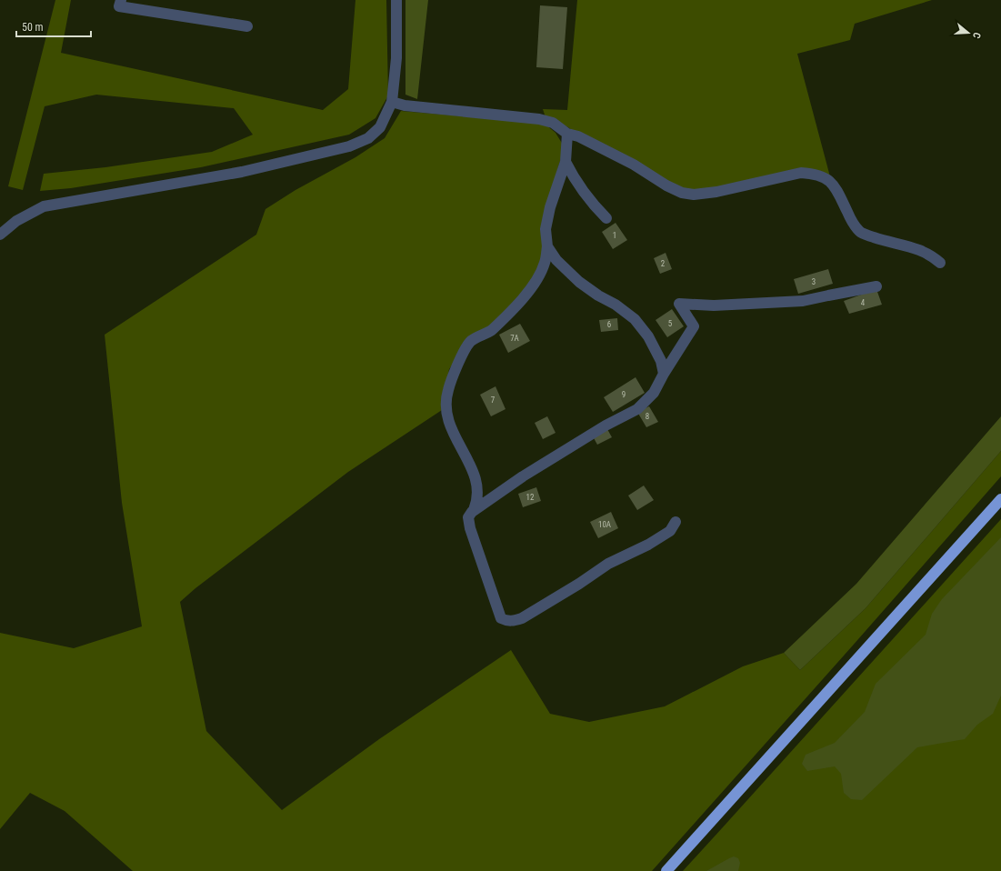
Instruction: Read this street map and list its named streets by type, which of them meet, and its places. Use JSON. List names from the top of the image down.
{
  "house_numbers": [
    "1",
    "2",
    "3",
    "4",
    "5",
    "6",
    "7А",
    "9",
    "7",
    "8",
    "12",
    "10А"
  ],
  "scale_bar": "50 m",
  "north": "right"
}
